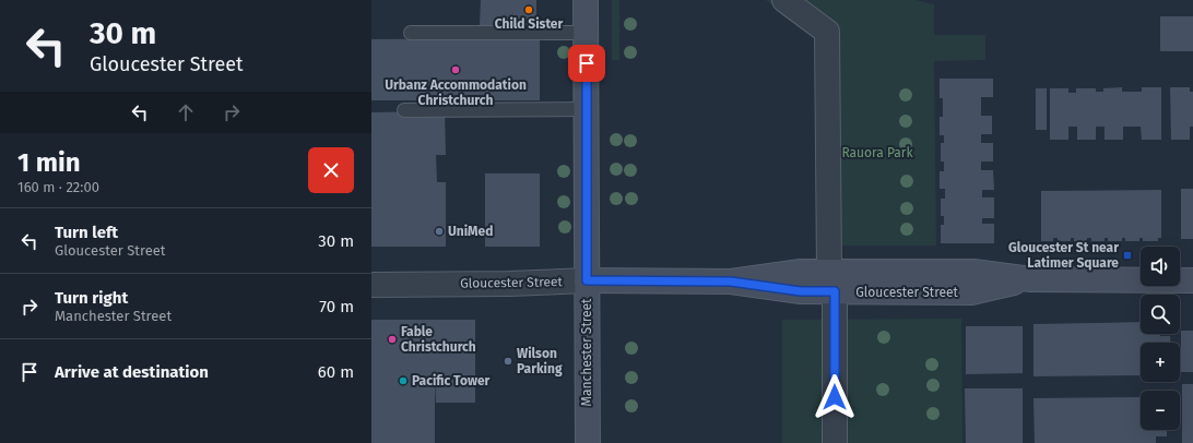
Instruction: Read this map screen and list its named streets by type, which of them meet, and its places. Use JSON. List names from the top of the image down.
{
  "streets": {
    "street": ["Gloucester Street", "Manchester Street"]
  },
  "crossings": [
    ["Gloucester Street", "Manchester Street"]
  ],
  "parks": ["Rauora Park"],
  "places": {
    "other": [
      "Child Sister",
      "Urbanz Accommodation Christchurch",
      "UniMed",
      "Fable Christchurch",
      "Wilson Parking",
      "Pacific Tower"
    ],
    "transit": ["Gloucester St near Latimer Square"]
  },
  "page": {
    "turn": ["30 m", "Gloucester Street"],
    "heading": ["1 min", "160 m · 22:00"],
    "list": [
      {
        "name": "Turn left",
        "note": "Gloucester Street",
        "value": "30 m"
      },
      {
        "name": "Turn right",
        "note": "Manchester Street",
        "value": "70 m"
      },
      {
        "name": "Arrive at destination",
        "value": "60 m"
      }
    ],
    "map_buttons": ["+", "−"]
  }
}
